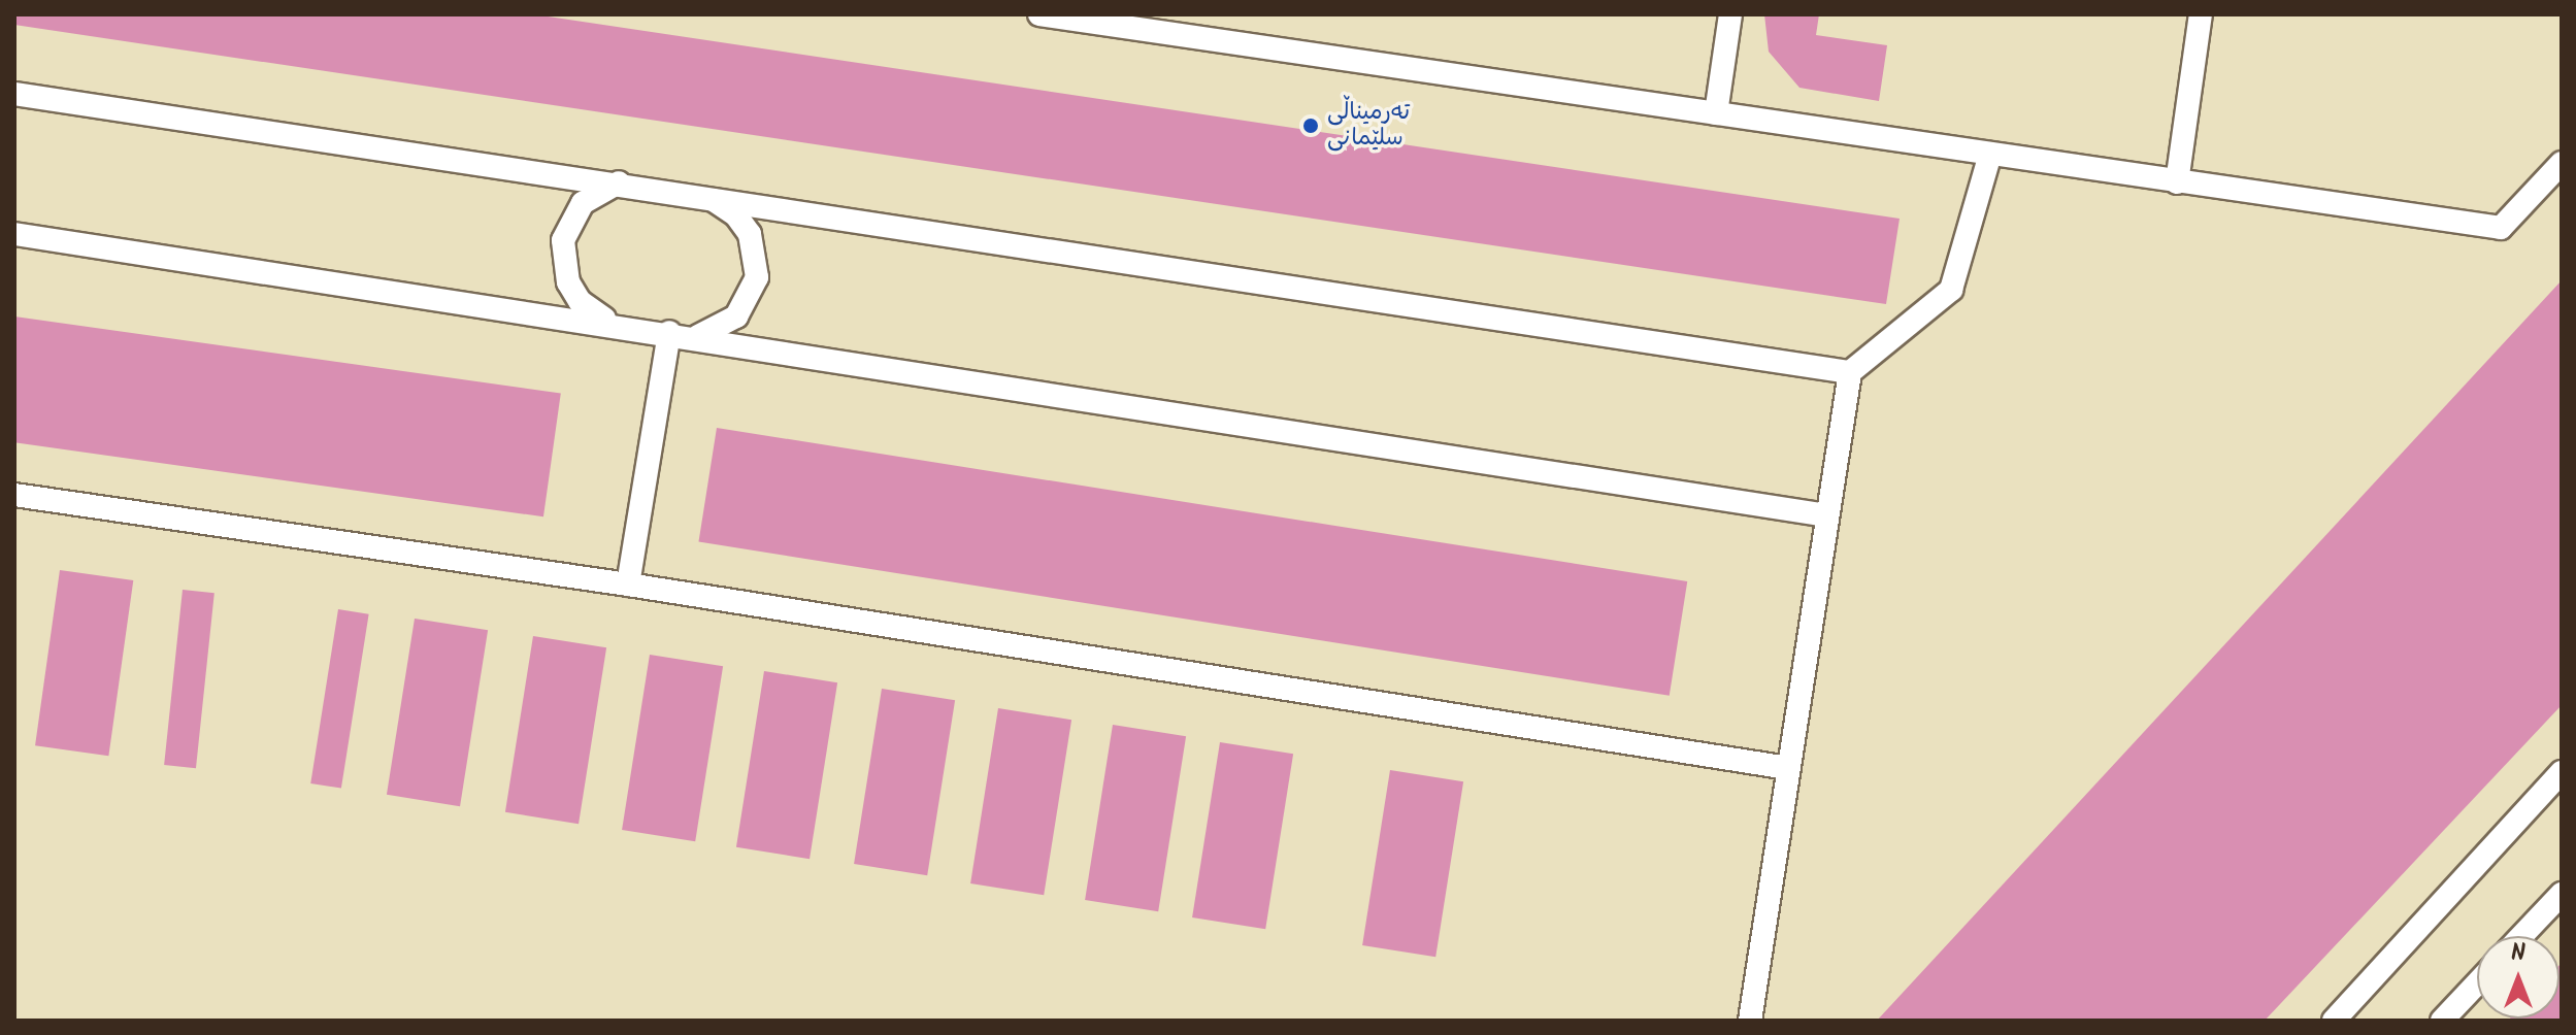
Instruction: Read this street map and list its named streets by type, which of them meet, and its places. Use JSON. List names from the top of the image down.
{
  "places": ["تەرمیناڵی سلێمانی"],
  "north": "top"
}
